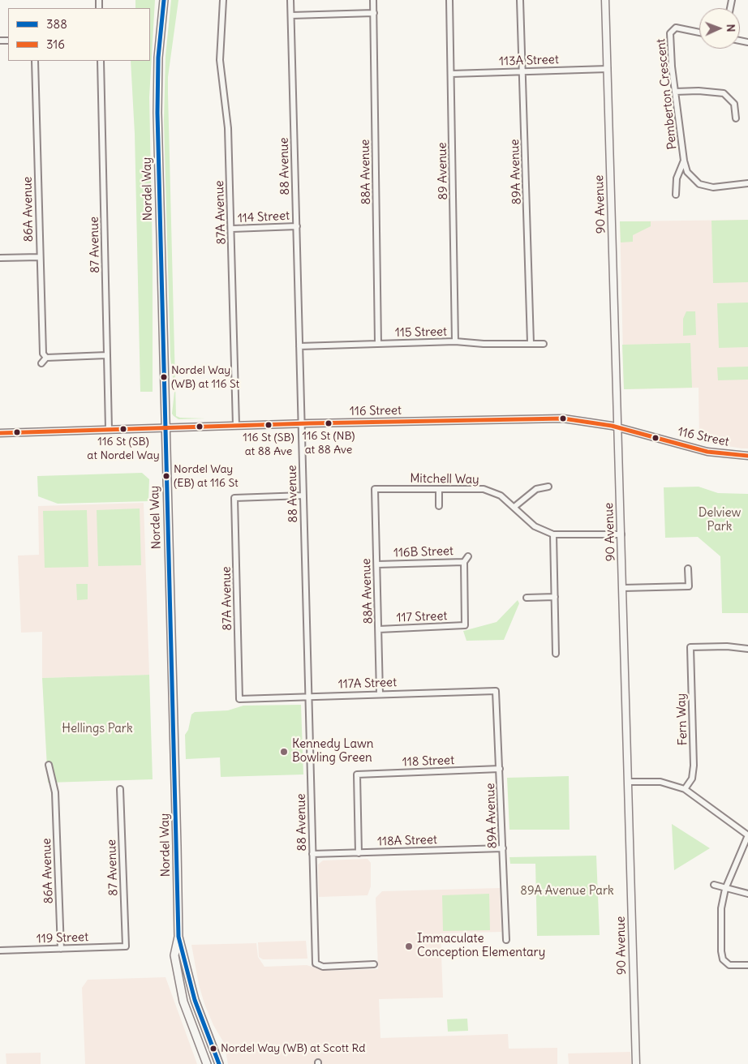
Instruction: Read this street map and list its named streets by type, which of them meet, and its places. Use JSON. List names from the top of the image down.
{
  "streets": {
    "main road": ["Nordel Way"],
    "street": [
      "113A Street",
      "Pemberton Crescent",
      "88 Avenue",
      "89 Avenue",
      "88A Avenue",
      "89A Avenue",
      "90 Avenue",
      "86A Avenue",
      "87A Avenue",
      "114 Street",
      "87 Avenue",
      "115 Street",
      "116 Street",
      "Mitchell Way",
      "116B Street",
      "117 Street",
      "117A Street",
      "Fern Way",
      "118 Street",
      "118A Street",
      "119 Street"
    ]
  },
  "crossings": [
    ["113A Street", "89 Avenue"],
    ["113A Street", "89A Avenue"],
    ["113A Street", "90 Avenue"],
    ["88 Avenue", "87A Avenue"],
    ["88 Avenue", "114 Street"],
    ["88 Avenue", "115 Street"],
    ["88 Avenue", "116 Street"],
    ["88 Avenue", "117A Street"],
    ["88 Avenue", "118A Street"],
    ["89 Avenue", "115 Street"],
    ["88A Avenue", "115 Street"],
    ["88A Avenue", "Mitchell Way"],
    ["88A Avenue", "116B Street"],
    ["88A Avenue", "117 Street"],
    ["88A Avenue", "117A Street"],
    ["89A Avenue", "115 Street"],
    ["89A Avenue", "117A Street"],
    ["89A Avenue", "118 Street"],
    ["89A Avenue", "118A Street"],
    ["Nordel Way", "116 Street"],
    ["90 Avenue", "116 Street"],
    ["90 Avenue", "Mitchell Way"],
    ["86A Avenue", "119 Street"],
    ["87A Avenue", "114 Street"],
    ["87A Avenue", "116 Street"],
    ["87A Avenue", "117A Street"],
    ["87 Avenue", "116 Street"],
    ["87 Avenue", "119 Street"],
    ["116B Street", "117 Street"],
    ["118 Street", "118A Street"]
  ],
  "parks": ["Delview Park", "Hellings Park", "89A Avenue Park"],
  "places": [
    "Nordel Way (WB) at 116 St",
    "116 St (NB) at 88 Ave",
    "116 St (SB) at 88 Ave",
    "116 St (SB) at Nordel Way",
    "Nordel Way (EB) at 116 St",
    "Kennedy Lawn Bowling Green",
    "Immaculate Conception Elementary",
    "Nordel Way (WB) at Scott Rd"
  ],
  "lines": ["transit line 388", "transit line 316"],
  "legend": ["388", "316"],
  "north": "right"
}
